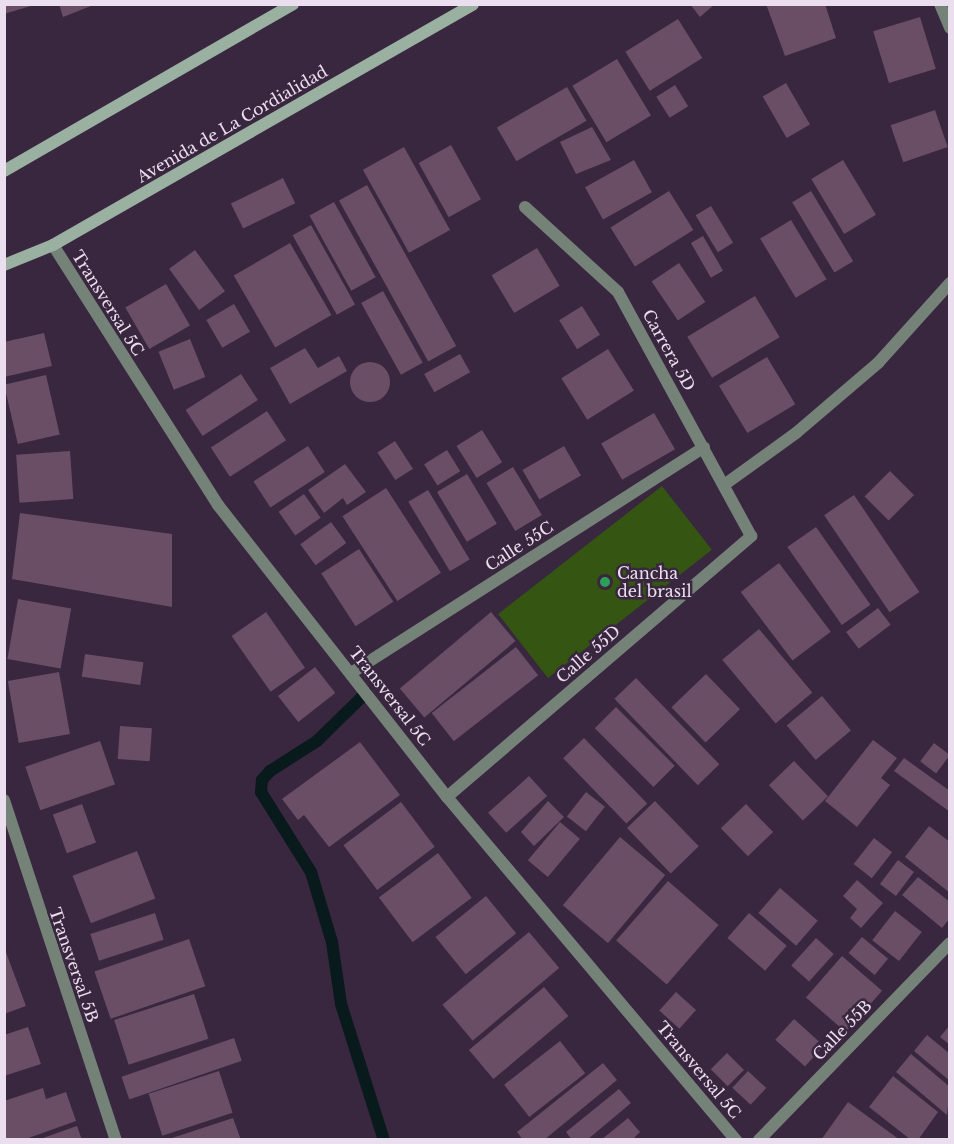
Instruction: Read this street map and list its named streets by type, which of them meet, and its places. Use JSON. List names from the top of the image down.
{
  "streets": {
    "main road": ["Avenida de La Cordialidad"],
    "street": [
      "Transversal 5C",
      "Carrera 5D",
      "Calle 55C",
      "Calle 55D",
      "Transversal 5B",
      "Calle 55B"
    ]
  },
  "crossings": [
    ["Avenida de La Cordialidad", "Transversal 5C"],
    ["Transversal 5C", "Calle 55C"],
    ["Transversal 5C", "Calle 55D"],
    ["Carrera 5D", "Calle 55C"],
    ["Carrera 5D", "Calle 55D"]
  ],
  "places": ["Cancha del brasil"]
}
